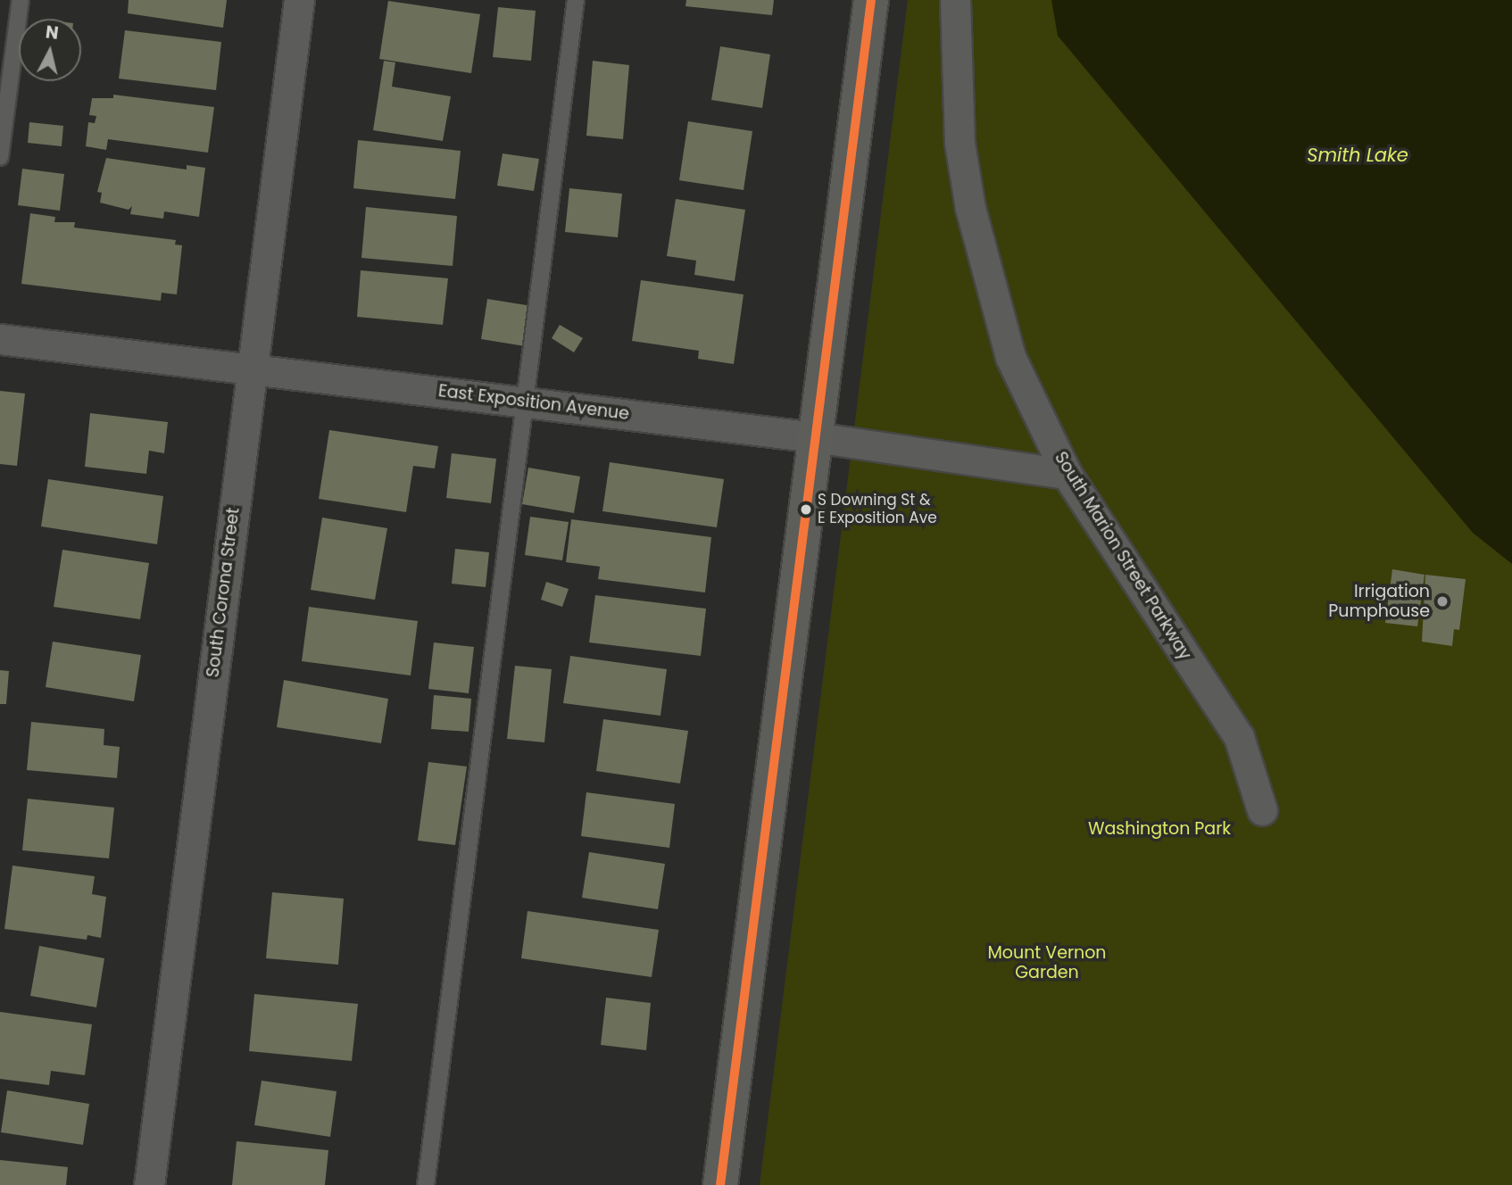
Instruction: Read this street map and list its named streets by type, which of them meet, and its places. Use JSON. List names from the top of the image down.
{
  "streets": {
    "street": ["East Exposition Avenue", "South Marion Street Parkway", "South Corona Street"]
  },
  "crossings": [
    ["East Exposition Avenue", "South Marion Street Parkway"],
    ["East Exposition Avenue", "South Corona Street"]
  ],
  "water": ["Smith Lake"],
  "parks": ["Washington Park", "Mount Vernon Garden"],
  "places": ["S Downing St & E Exposition Ave", "Irrigation Pumphouse"],
  "north": "top"
}
